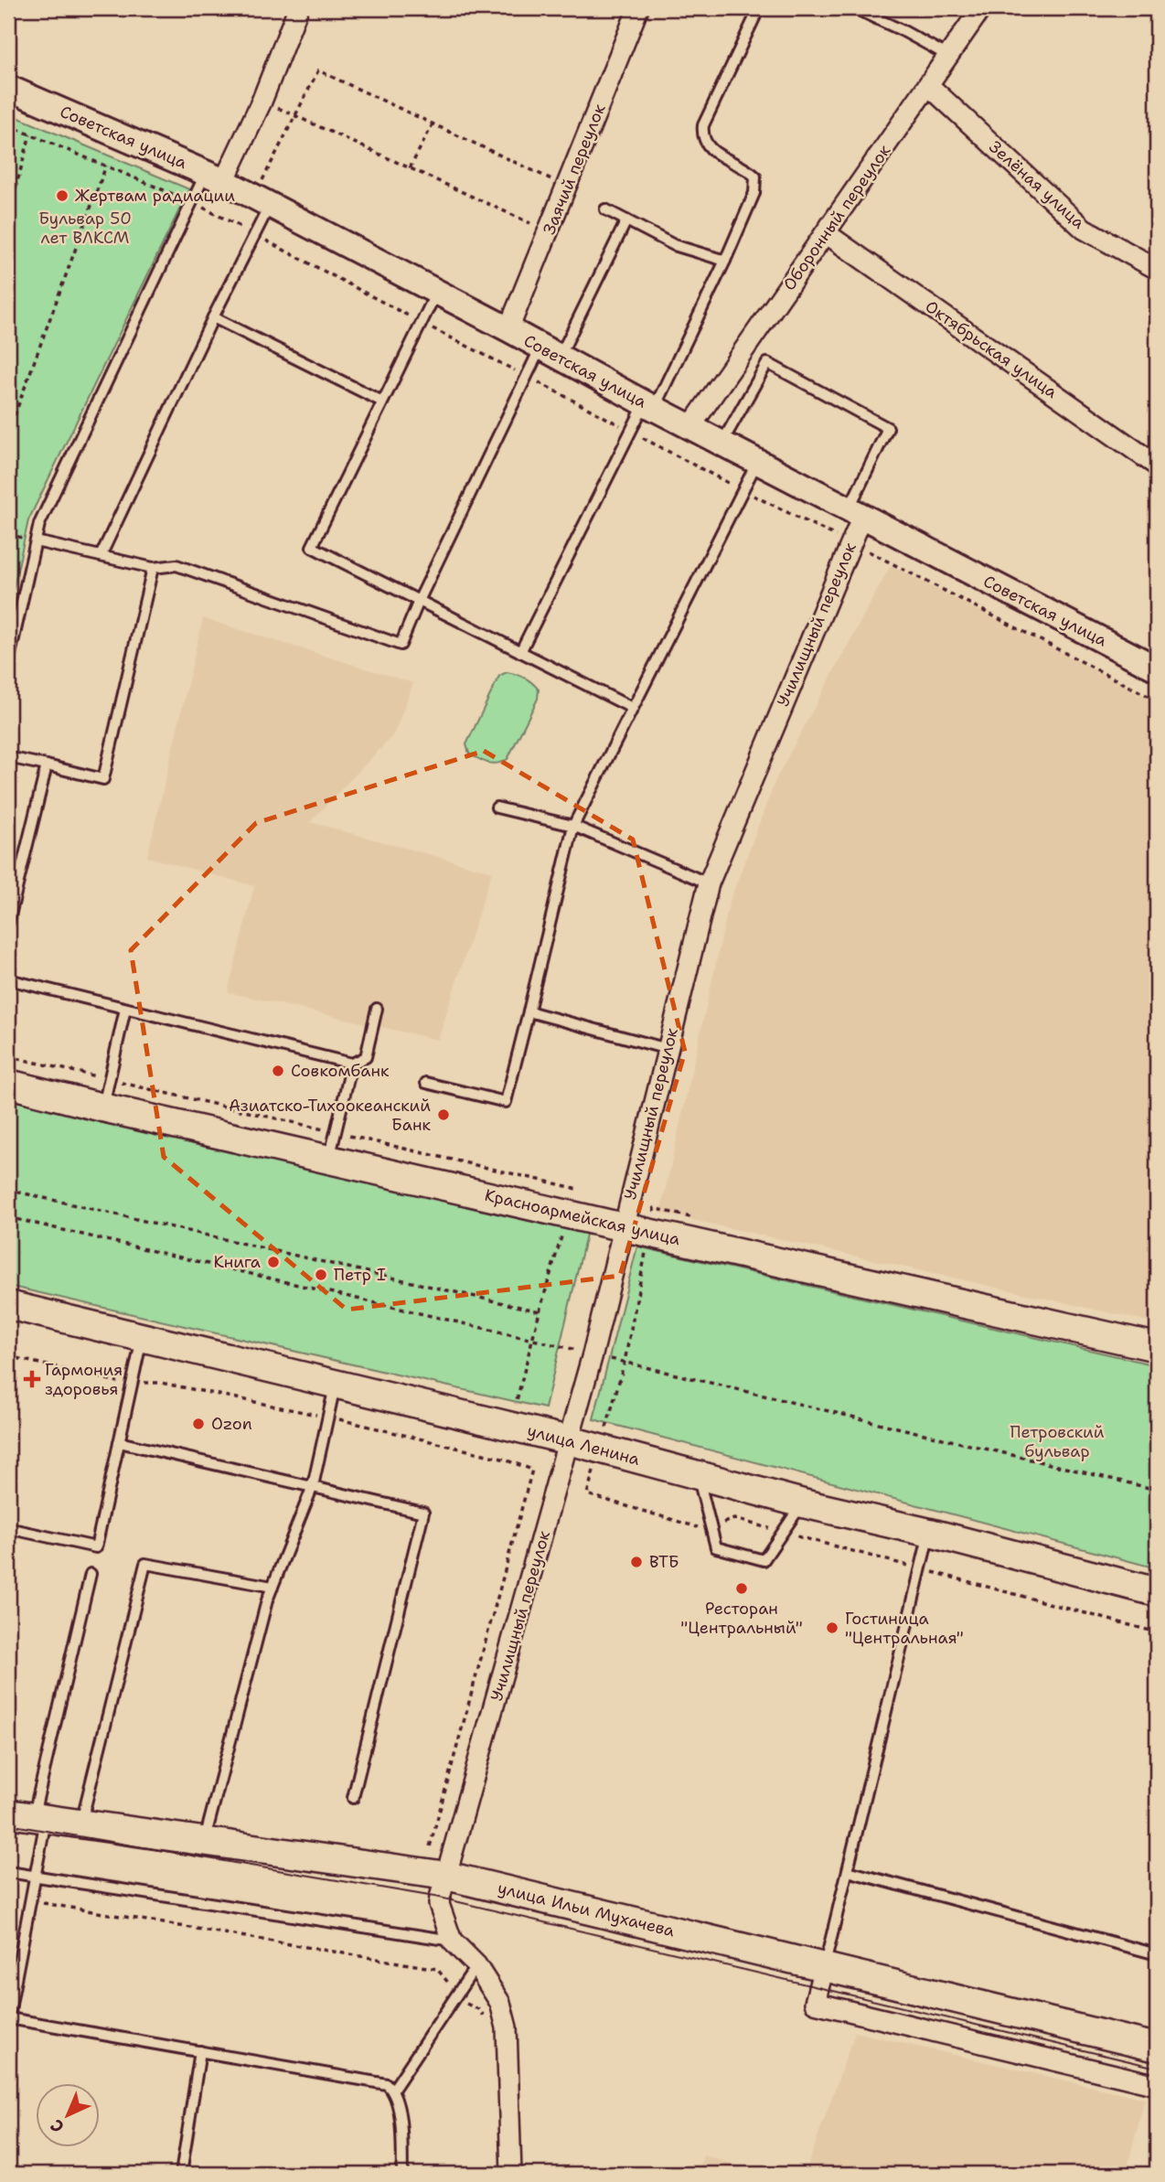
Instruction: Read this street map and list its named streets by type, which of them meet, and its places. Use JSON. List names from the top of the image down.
{
  "streets": {
    "main road": ["Красноармейская улица", "улица Ленина", "улица Ильи Мухачева"],
    "street": [
      "Советская улица",
      "Заячий переулок",
      "Зелёная улица",
      "Оборонный переулок",
      "Октябрьская улица",
      "Училищный переулок"
    ]
  },
  "crossings": [
    ["Советская улица", "Заячий переулок"],
    ["Советская улица", "Оборонный переулок"],
    ["Советская улица", "Училищный переулок"],
    ["Зелёная улица", "Оборонный переулок"],
    ["Оборонный переулок", "Октябрьская улица"],
    ["Училищный переулок", "Красноармейская улица"],
    ["Училищный переулок", "улица Ленина"],
    ["Училищный переулок", "улица Ильи Мухачева"]
  ],
  "parks": ["Бульвар 50 лет ВЛКСМ", "Петровский бульвар"],
  "places": {
    "other": [
      "Жертвам радиации",
      "Совкомбанк",
      "Азиатско-Тихоокеанский Банк",
      "Книга",
      "Петр I",
      "Ozon",
      "ВТБ",
      "Ресторан \"Центральный\"",
      "Гостиница \"Центральная\""
    ],
    "health": ["Гармония здоровья"]
  },
  "north": "bottom left"
}
